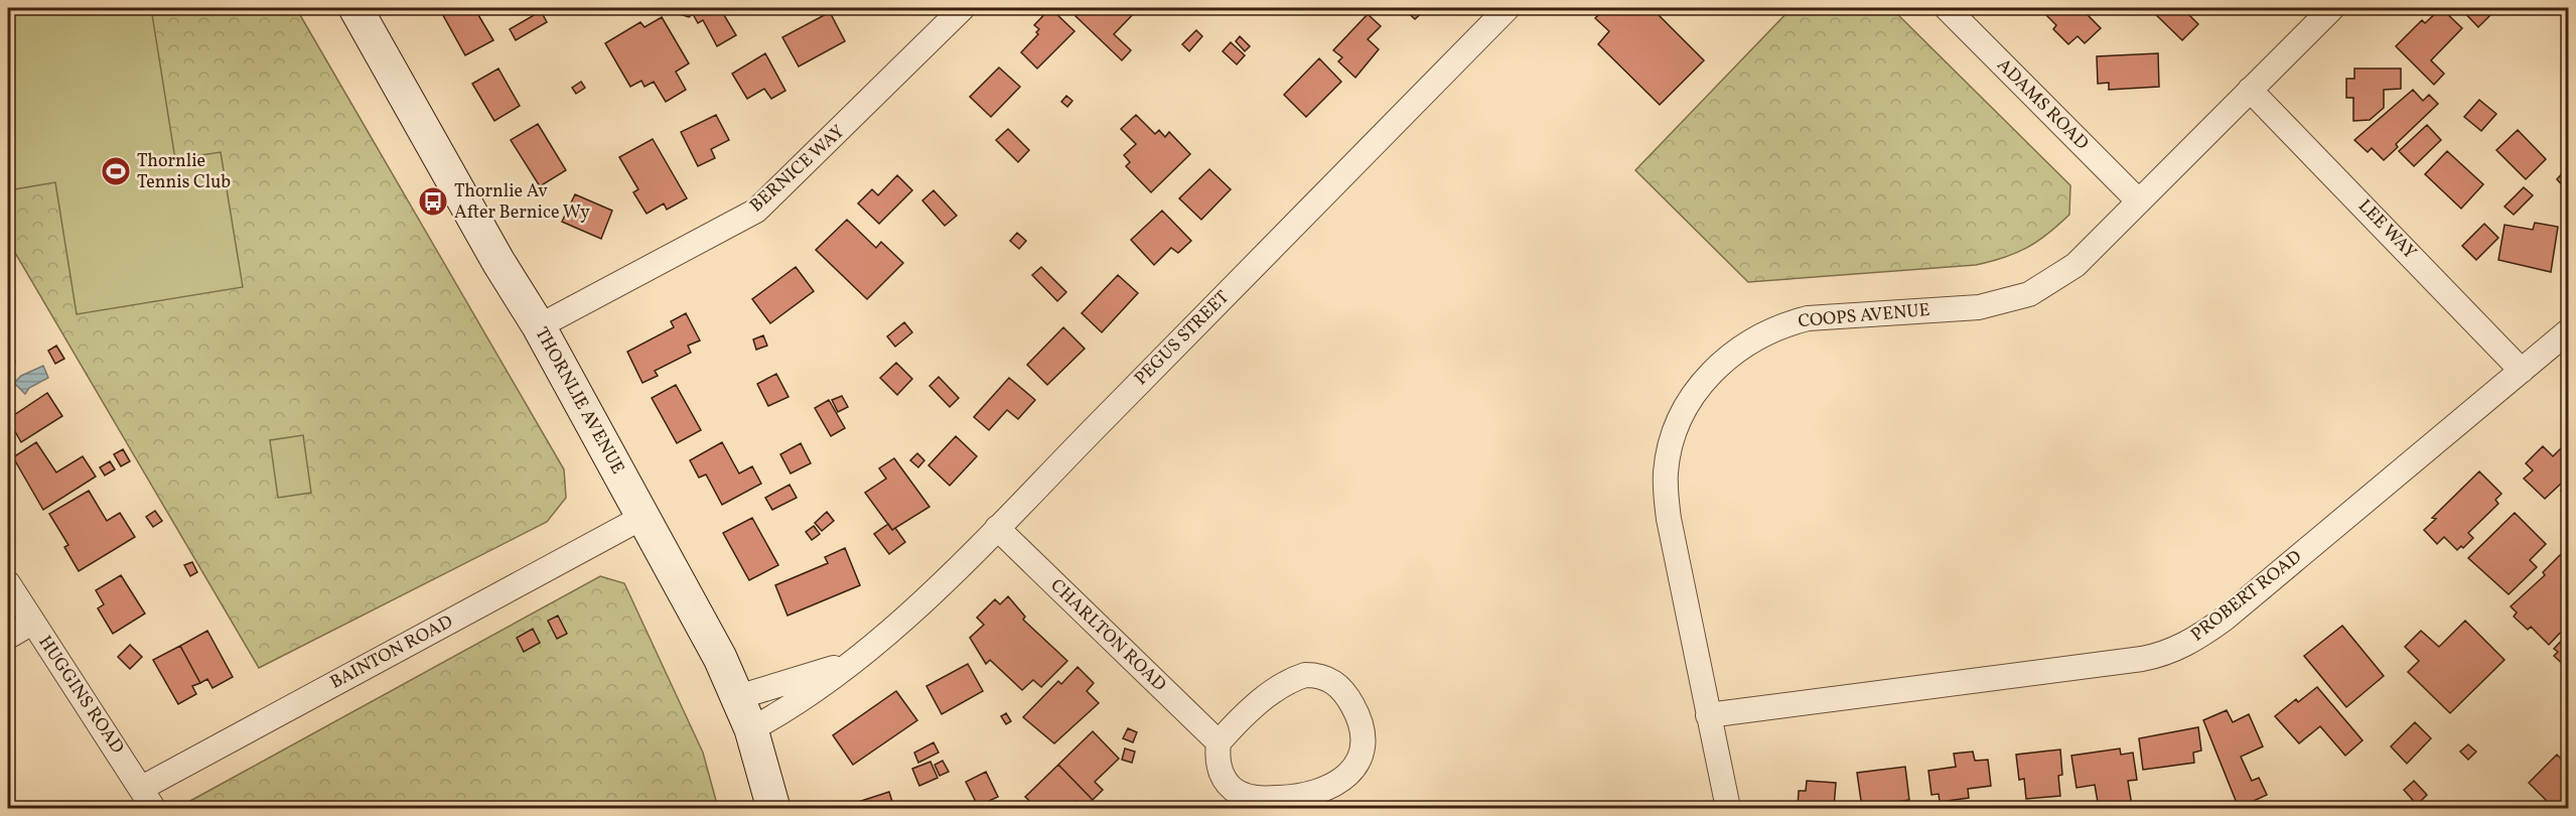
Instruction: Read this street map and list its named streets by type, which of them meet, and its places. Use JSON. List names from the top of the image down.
{
  "streets": {
    "main road": ["THORNLIE AVENUE"],
    "street": [
      "ADAMS ROAD",
      "BERNICE WAY",
      "LEE WAY",
      "COOPS AVENUE",
      "PEGUS STREET",
      "PROBERT ROAD",
      "CHARLTON ROAD",
      "BAINTON ROAD",
      "HUGGINS ROAD"
    ]
  },
  "crossings": [
    ["ADAMS ROAD", "COOPS AVENUE"],
    ["BERNICE WAY", "THORNLIE AVENUE"],
    ["LEE WAY", "COOPS AVENUE"],
    ["LEE WAY", "PROBERT ROAD"],
    ["COOPS AVENUE", "PROBERT ROAD"],
    ["PEGUS STREET", "THORNLIE AVENUE"],
    ["PEGUS STREET", "CHARLTON ROAD"],
    ["THORNLIE AVENUE", "BAINTON ROAD"],
    ["BAINTON ROAD", "HUGGINS ROAD"]
  ],
  "places": {
    "sports": ["Thornlie Tennis Club"],
    "bus stop": ["Thornlie Av After Bernice Wy"]
  }
}
